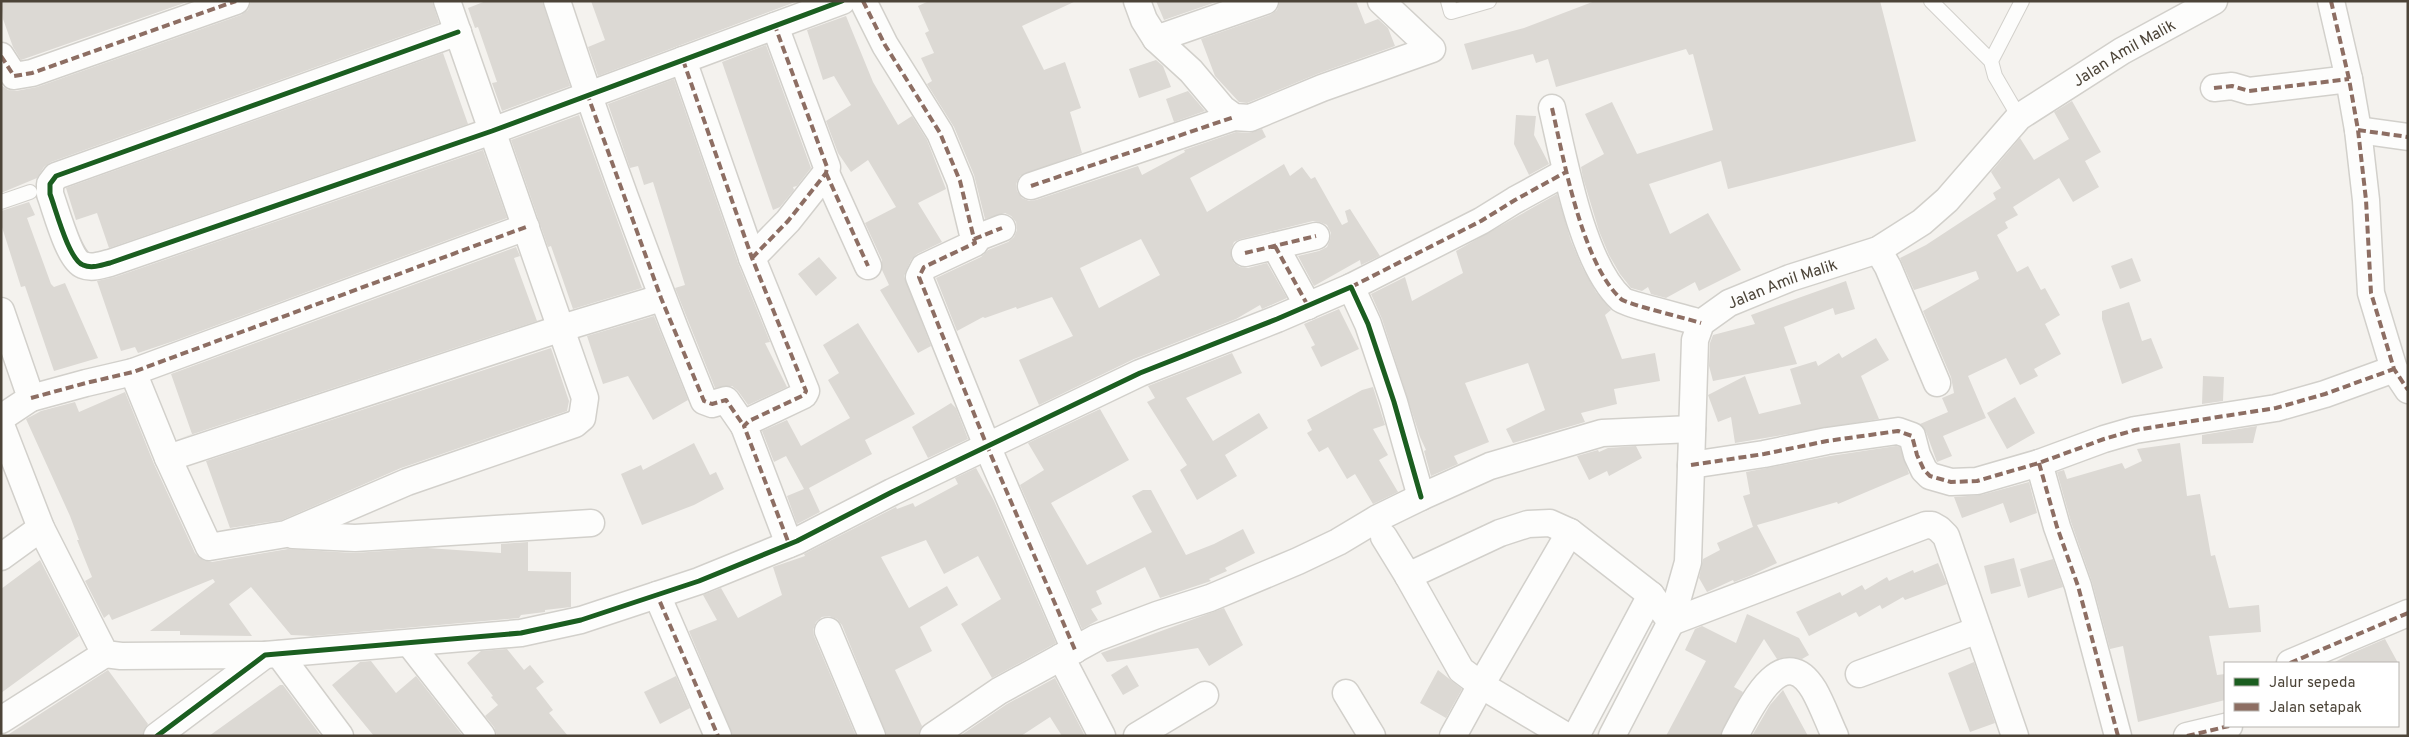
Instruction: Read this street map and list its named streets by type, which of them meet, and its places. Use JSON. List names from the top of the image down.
{
  "streets": {
    "street": ["Jalan Amil Malik"]
  },
  "legend": ["Jalur sepeda", "Jalan setapak"]
}
